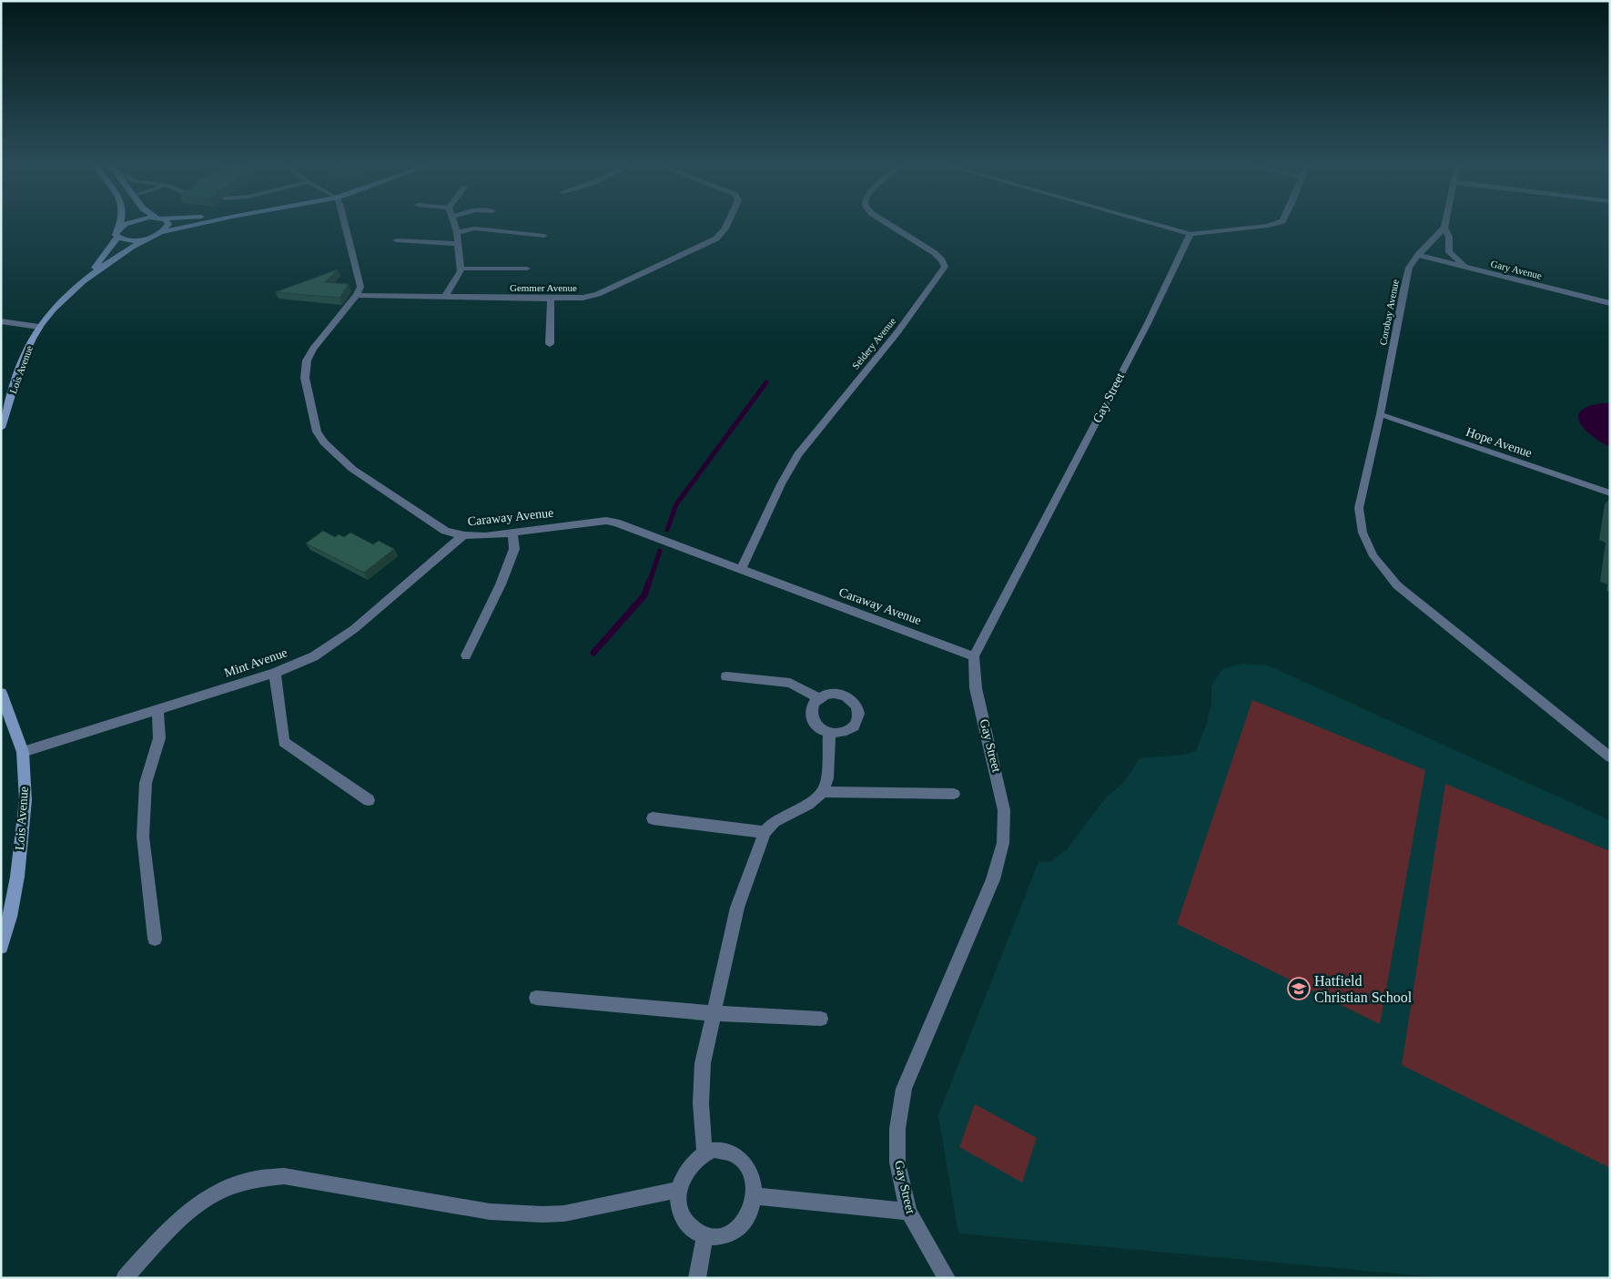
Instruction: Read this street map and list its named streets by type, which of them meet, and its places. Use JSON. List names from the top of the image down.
{
  "streets": {
    "street": [
      "Gary Avenue",
      "Gemmer Avenue",
      "Corobay Avenue",
      "Seldery Avenue",
      "Lois Avenue",
      "Gay Street",
      "Caraway Avenue",
      "Mint Avenue"
    ],
    "lane": ["Hope Avenue"]
  },
  "crossings": [
    ["Gary Avenue", "Corobay Avenue"],
    ["Gemmer Avenue", "Caraway Avenue"],
    ["Corobay Avenue", "Hope Avenue"],
    ["Seldery Avenue", "Caraway Avenue"],
    ["Lois Avenue", "Mint Avenue"],
    ["Gay Street", "Caraway Avenue"],
    ["Caraway Avenue", "Mint Avenue"]
  ],
  "places": {
    "school or university": ["Hatfield Christian School"]
  }
}
